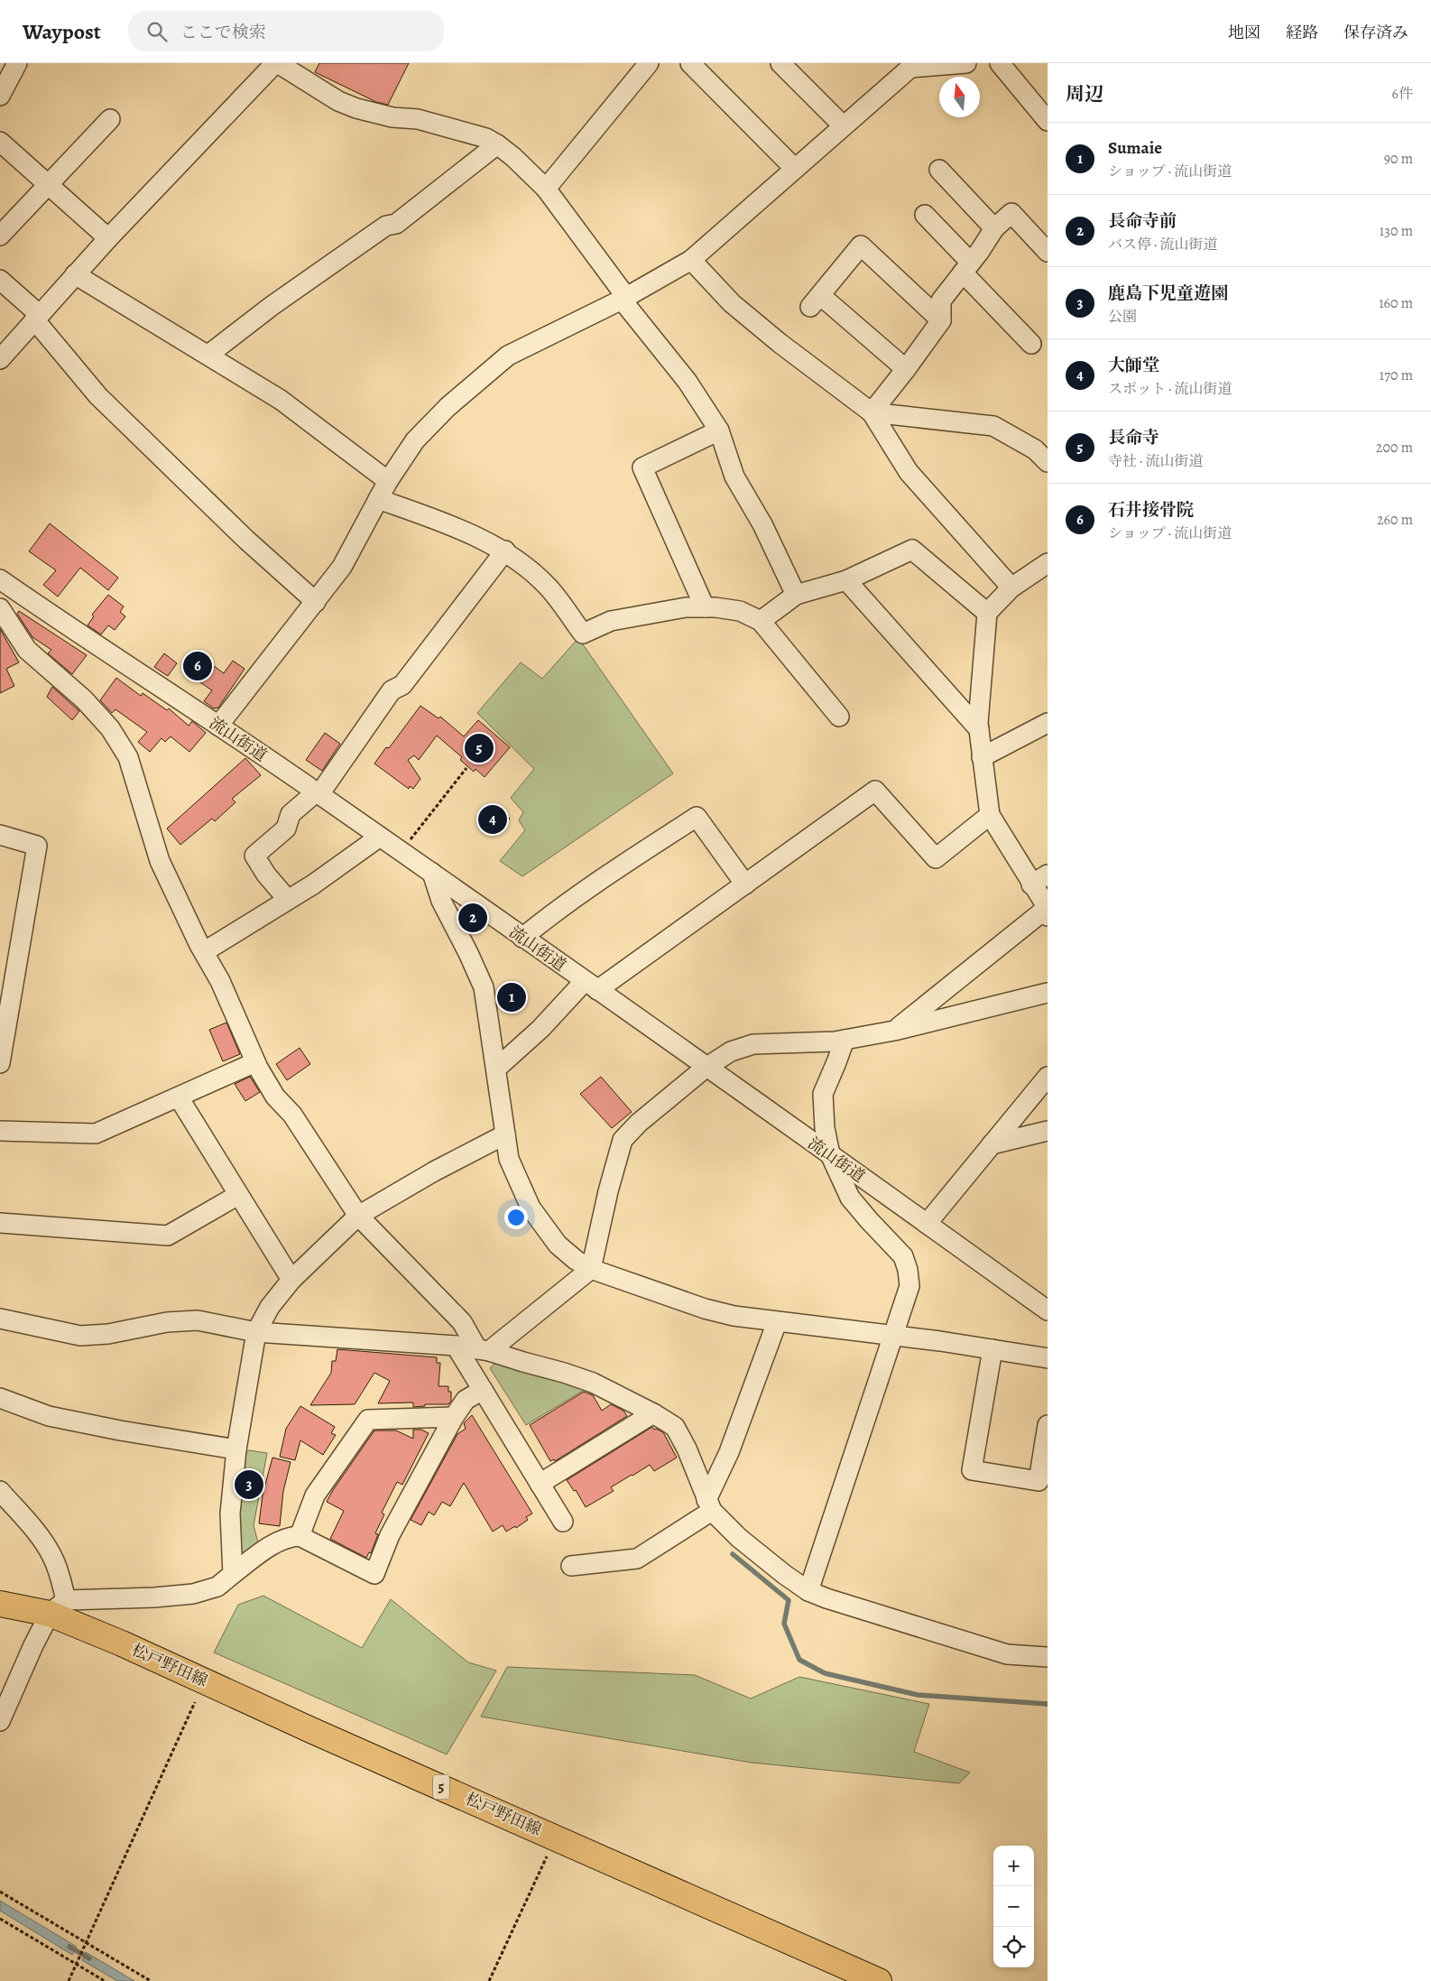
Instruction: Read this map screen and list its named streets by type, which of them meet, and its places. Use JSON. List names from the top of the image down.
{
  "streets": {
    "main road": ["松戸野田線", "5"],
    "street": ["流山街道"]
  },
  "north": "top",
  "page": {
    "header": "Waypost",
    "search": "ここで検索",
    "nav": ["地図", "経路", "保存済み"],
    "heading": ["周辺", "6件"],
    "list": [
      {
        "mark": "1",
        "name": "Sumaie",
        "note": "ショップ · 流山街道",
        "value": "90 m"
      },
      {
        "mark": "2",
        "name": "長命寺前",
        "note": "バス停 · 流山街道",
        "value": "130 m"
      },
      {
        "mark": "3",
        "name": "鹿島下児童遊園",
        "note": "公園",
        "value": "160 m"
      },
      {
        "mark": "4",
        "name": "大師堂",
        "note": "スポット · 流山街道",
        "value": "170 m"
      },
      {
        "mark": "5",
        "name": "長命寺",
        "note": "寺社 · 流山街道",
        "value": "200 m"
      },
      {
        "mark": "6",
        "name": "石井接骨院",
        "note": "ショップ · 流山街道",
        "value": "260 m"
      }
    ],
    "pins": [
      "6",
      "5",
      "4",
      "2",
      "1",
      "3"
    ],
    "map_buttons": ["+", "−"]
  }
}
